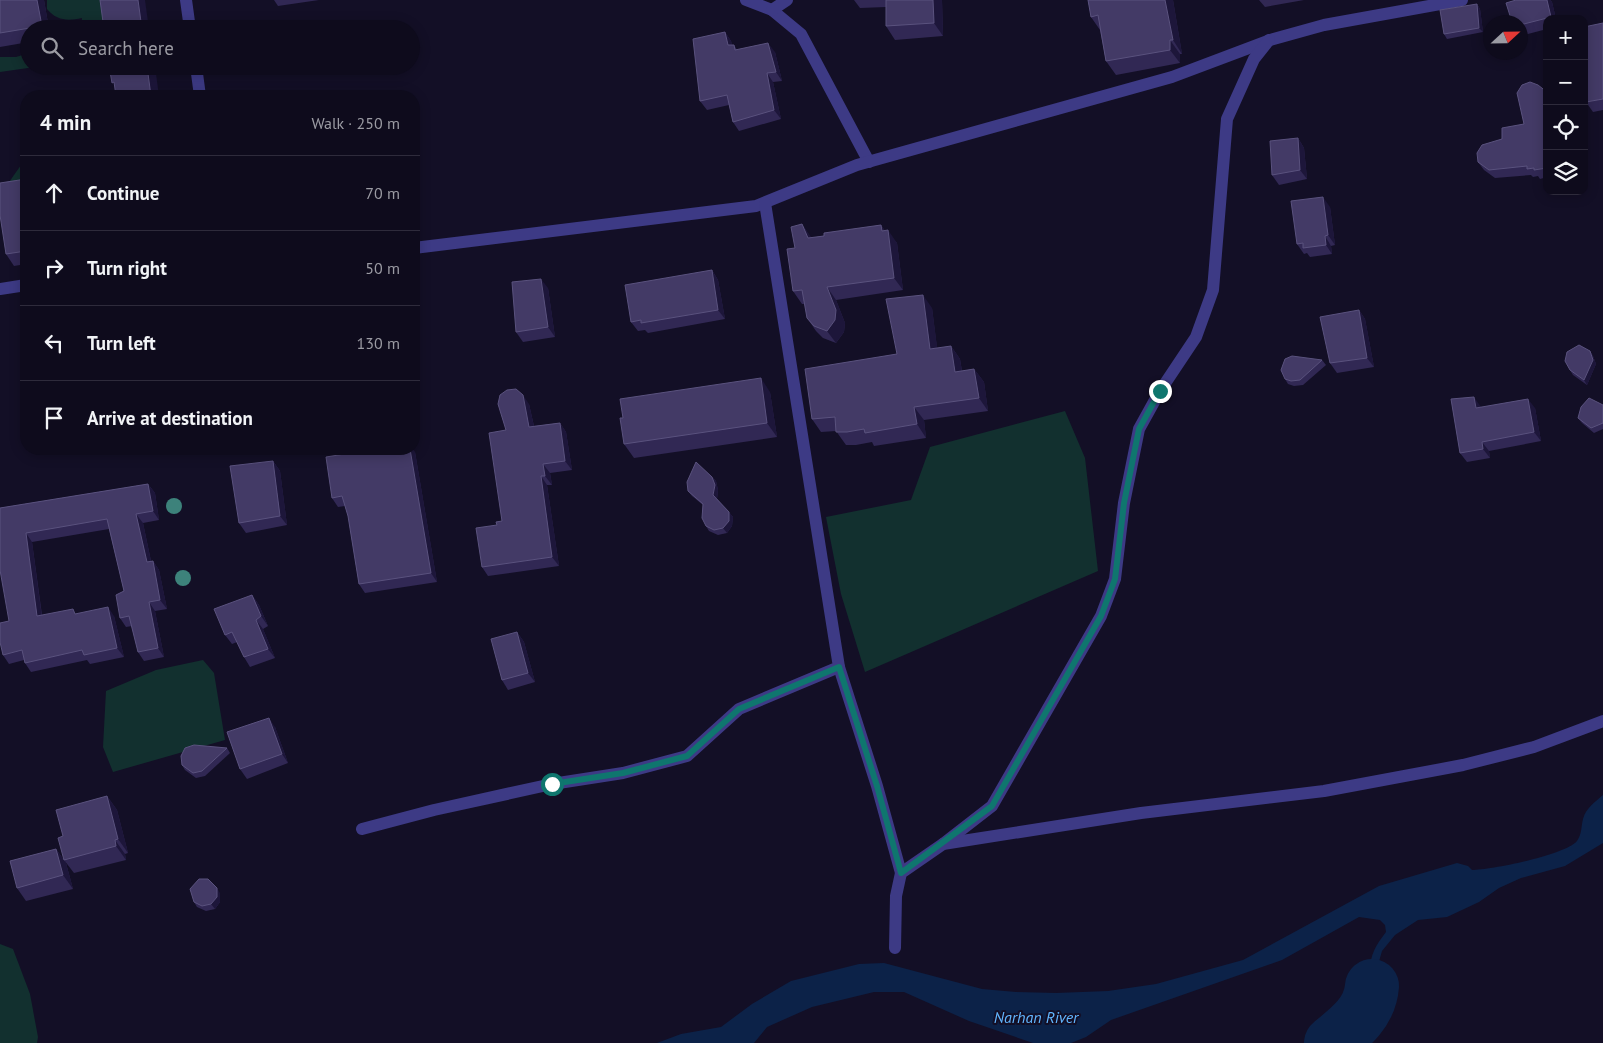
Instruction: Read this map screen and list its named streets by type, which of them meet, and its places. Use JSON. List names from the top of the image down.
{
  "water": ["Narhan River"],
  "north": "right",
  "page": {
    "map_buttons": ["+", "−"],
    "search": "Search here",
    "heading": ["4 min", "Walk · 250 m"],
    "list": [
      ["Continue", "70 m"],
      ["Turn right", "50 m"],
      ["Turn left", "130 m"],
      "Arrive at destination"
    ]
  }
}
